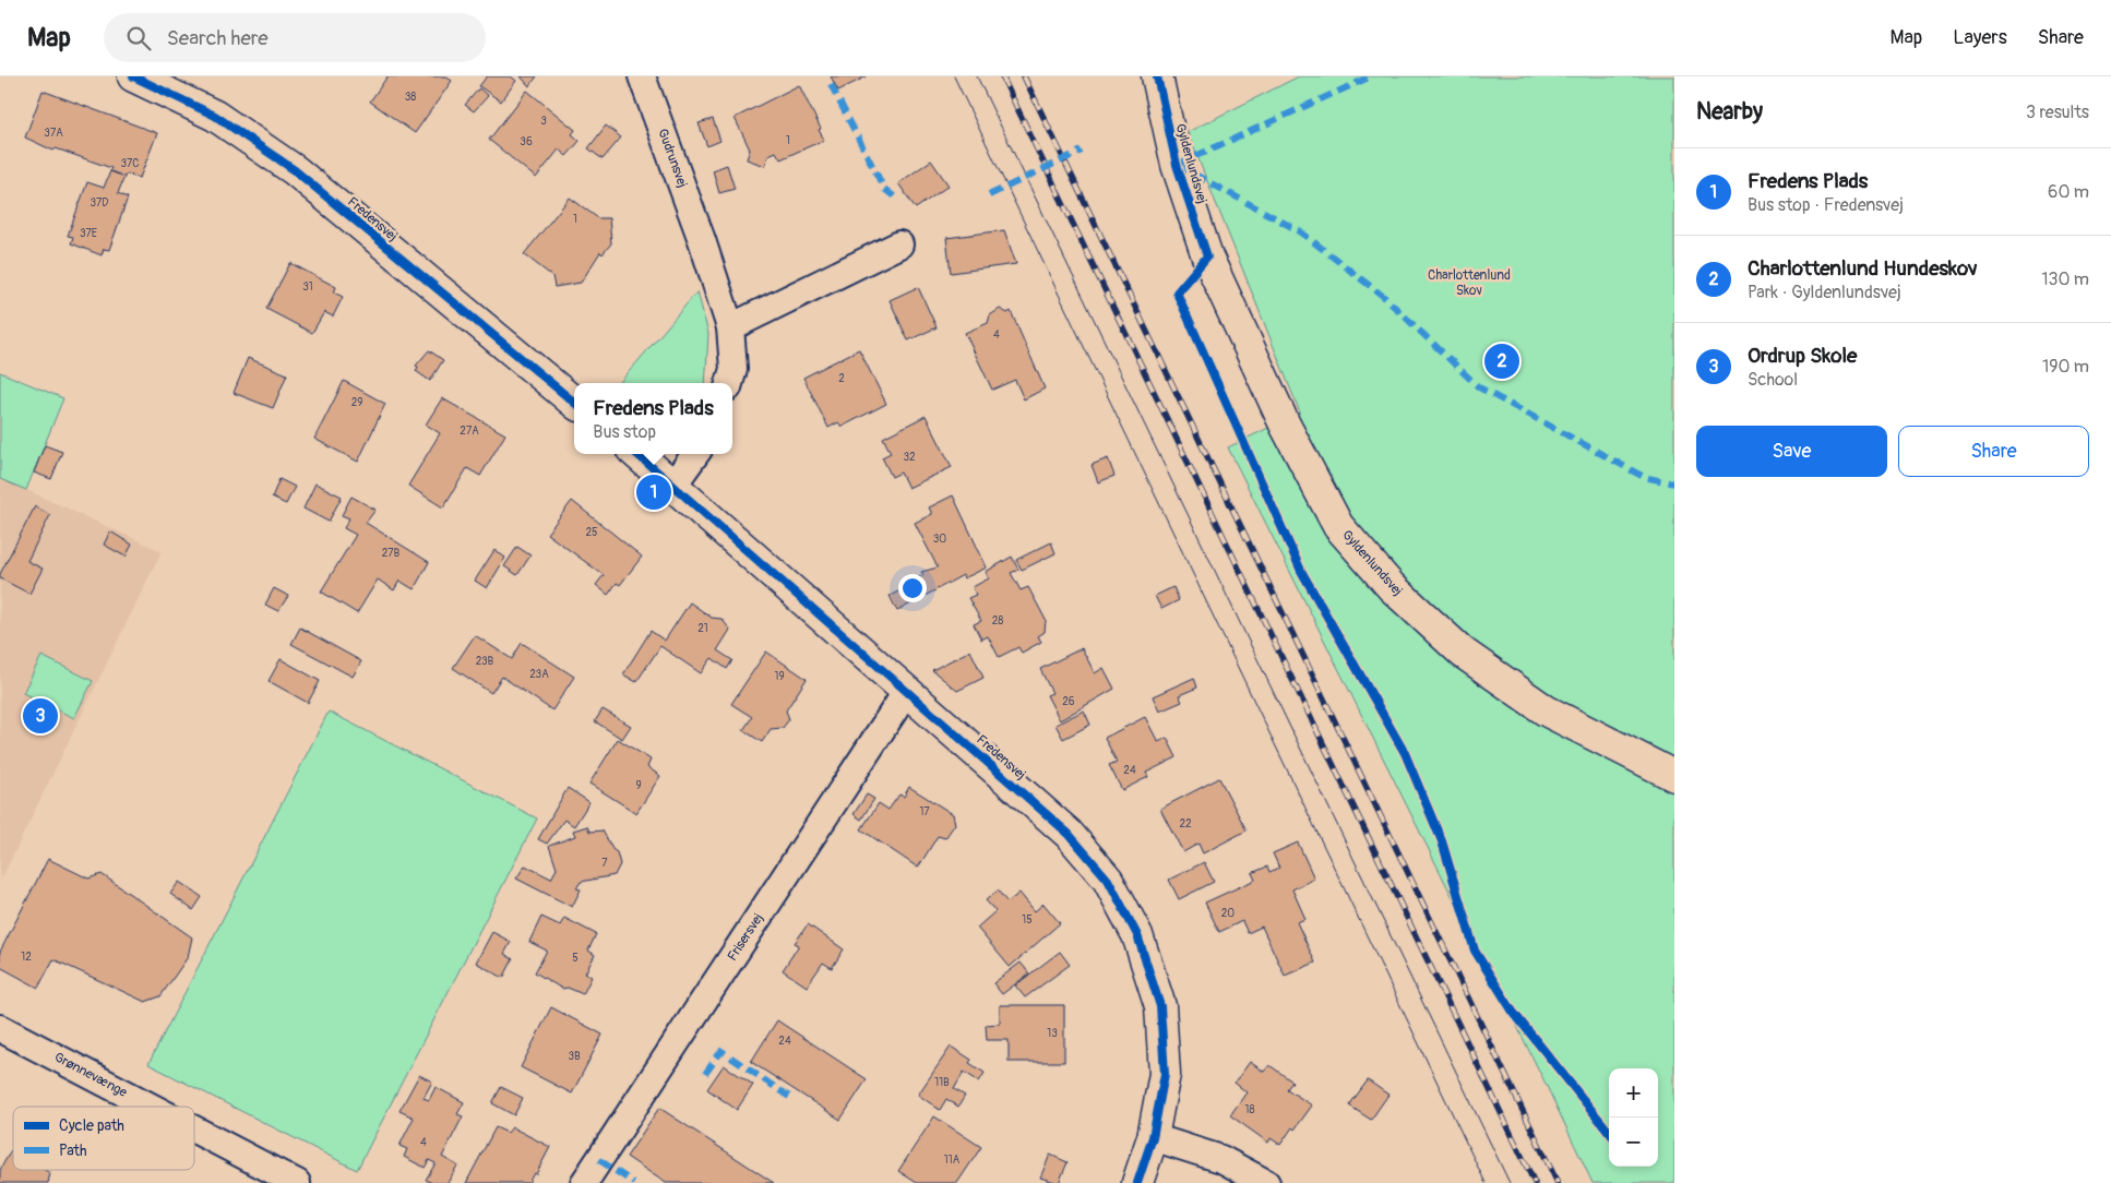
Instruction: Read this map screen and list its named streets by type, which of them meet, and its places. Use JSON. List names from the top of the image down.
{
  "streets": {
    "street": [
      "Gudrunsvej",
      "Gyldenlundsvej",
      "Fredensvej",
      "Frisersvej",
      "Grønnevænge"
    ]
  },
  "crossings": [
    ["Fredensvej", "Frisersvej"]
  ],
  "parks": ["Charlottenlund Skov"],
  "house_numbers": [
    "38",
    "3",
    "37A",
    "1",
    "36",
    "37C",
    "37D",
    "1",
    "37E",
    "31",
    "4",
    "2",
    "29",
    "27A",
    "32",
    "25",
    "30",
    "27B",
    "28",
    "21",
    "23B",
    "23A",
    "19",
    "26",
    "24",
    "9",
    "17",
    "22",
    "7",
    "20",
    "15",
    "12",
    "5",
    "13",
    "24",
    "3B",
    "11B",
    "18",
    "4",
    "11A"
  ],
  "legend": ["Cycle path", "Path"],
  "page": {
    "header": "Map",
    "search": "Search here",
    "nav": ["Map", "Layers", "Share"],
    "heading": ["Nearby", "3 results"],
    "list": [
      {
        "mark": "1",
        "name": "Fredens Plads",
        "note": "Bus stop · Fredensvej",
        "value": "60 m"
      },
      {
        "mark": "2",
        "name": "Charlottenlund Hundeskov",
        "note": "Park · Gyldenlundsvej",
        "value": "130 m"
      },
      {
        "mark": "3",
        "name": "Ordrup Skole",
        "note": "School",
        "value": "190 m"
      }
    ],
    "pins": ["2", "1", "3"],
    "popup": ["Fredens Plads", "Bus stop"],
    "buttons": ["Save", "Share"],
    "map_buttons": ["+", "−"]
  }
}
